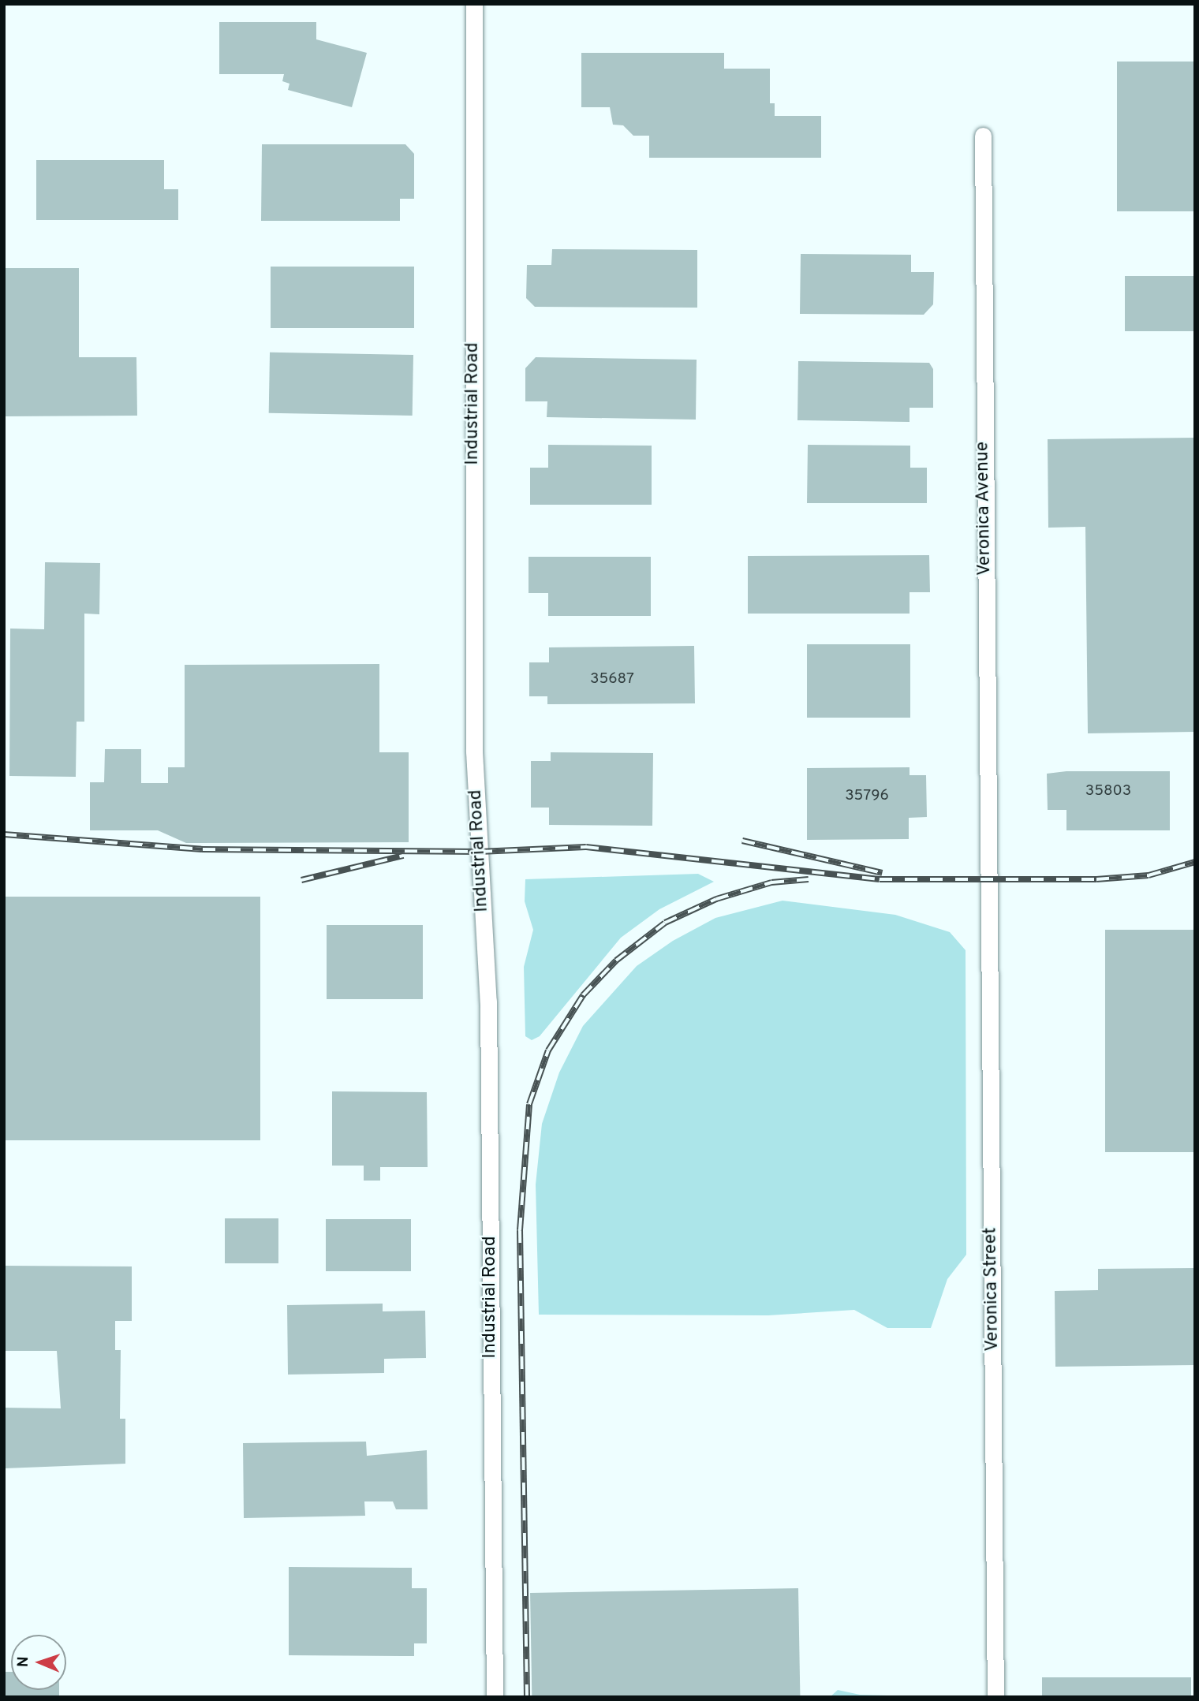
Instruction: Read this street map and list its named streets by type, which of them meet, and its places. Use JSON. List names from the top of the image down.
{
  "streets": {
    "street": ["Industrial Road", "Veronica Avenue", "Veronica Street"]
  },
  "crossings": [
    ["Veronica Avenue", "Veronica Street"]
  ],
  "house_numbers": ["35687", "35803", "35796"],
  "north": "left"
}
